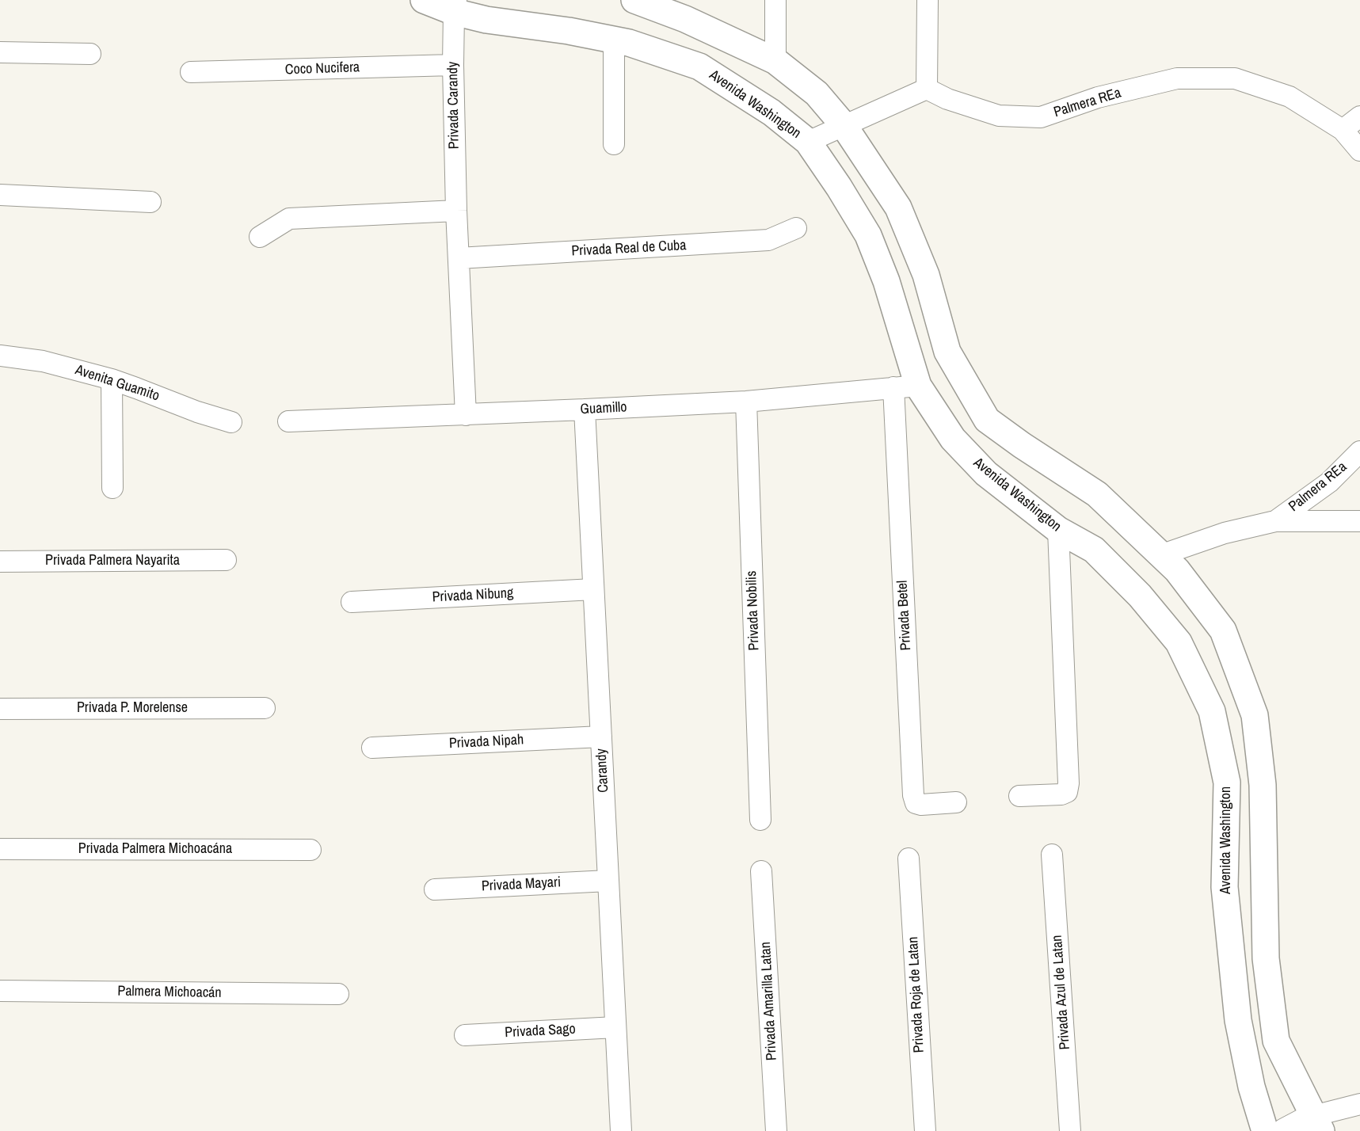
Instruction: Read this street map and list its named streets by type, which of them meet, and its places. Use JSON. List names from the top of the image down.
{
  "streets": {
    "main road": ["Avenida Washington"],
    "street": [
      "Coco Nucifera",
      "Palmera REa",
      "Privada Carandy",
      "Privada Real de Cuba",
      "Avenita Guamito",
      "Guamillo",
      "Privada Palmera Nayarita",
      "Privada Nibung",
      "Privada Nobilis",
      "Privada Betel",
      "Privada P. Morelense",
      "Privada Nipah",
      "Carandy",
      "Privada Palmera Michoacána",
      "Privada Mayari",
      "Palmera Michoacán",
      "Privada Azul de Latan",
      "Privada Roja de Latan",
      "Privada Amarilla Latan",
      "Privada Sago"
    ]
  },
  "crossings": [
    ["Coco Nucifera", "Privada Carandy"],
    ["Avenida Washington", "Privada Carandy"],
    ["Avenida Washington", "Guamillo"],
    ["Avenida Washington", "Privada Betel"],
    ["Privada Carandy", "Privada Real de Cuba"],
    ["Privada Carandy", "Guamillo"],
    ["Guamillo", "Privada Nobilis"],
    ["Guamillo", "Privada Betel"],
    ["Guamillo", "Carandy"],
    ["Privada Nibung", "Carandy"],
    ["Privada Nipah", "Carandy"],
    ["Carandy", "Privada Mayari"],
    ["Carandy", "Privada Sago"]
  ]
}
